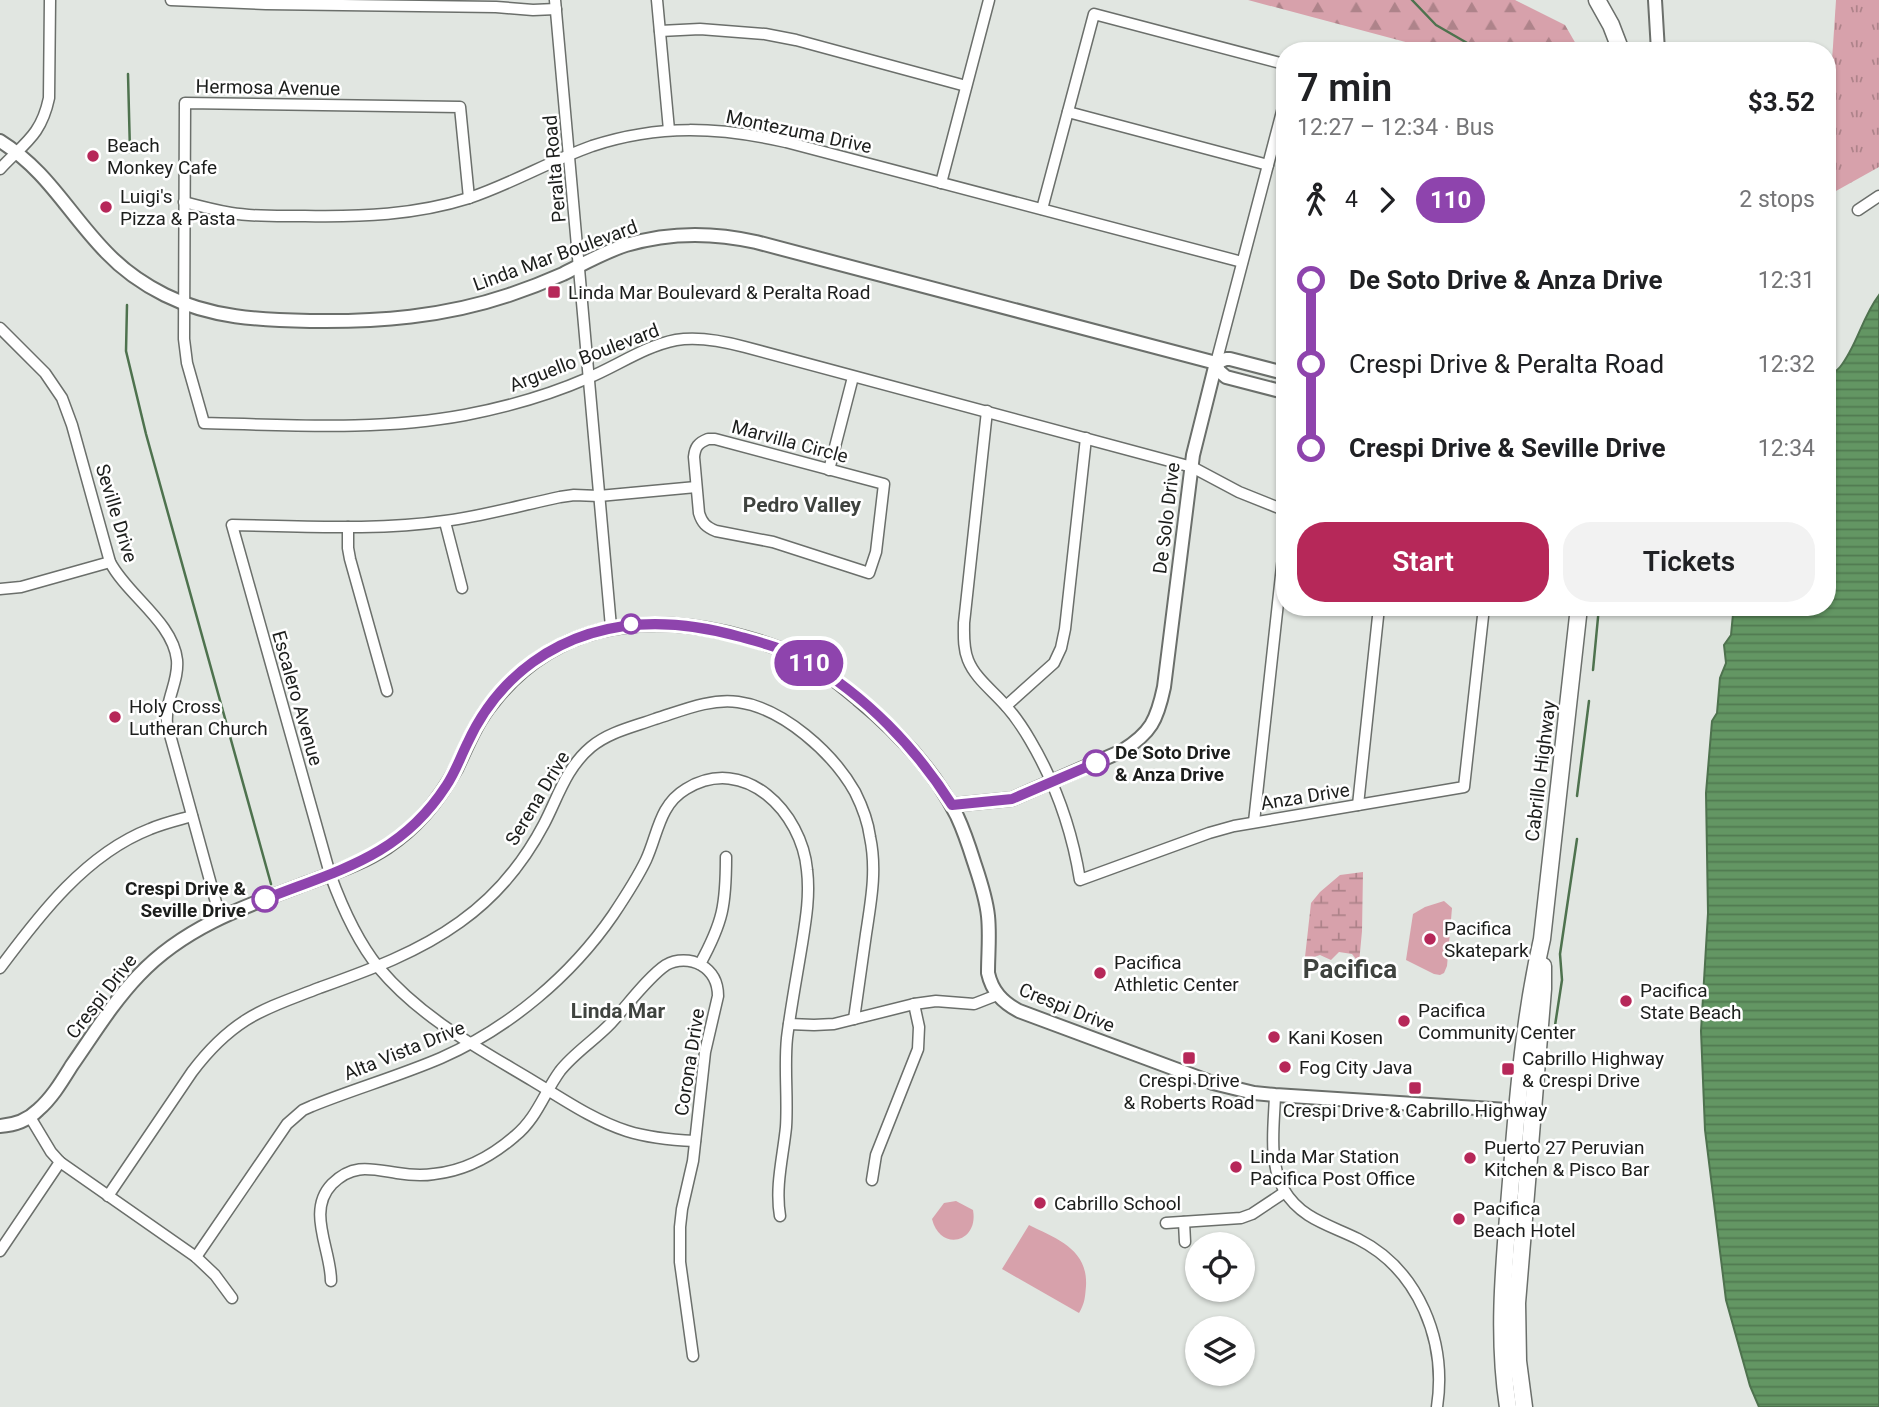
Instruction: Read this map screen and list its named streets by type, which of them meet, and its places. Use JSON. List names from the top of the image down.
{
  "streets": {
    "highway": ["Cabrillo Highway"],
    "street": [
      "Hermosa Avenue",
      "Montezuma Drive",
      "Peralta Road",
      "Linda Mar Boulevard",
      "Arguello Boulevard",
      "Marvilla Circle",
      "Seville Drive",
      "De Solo Drive",
      "Escalero Avenue",
      "Anza Drive",
      "Serena Drive",
      "Crespi Drive",
      "Alta Vista Drive",
      "Corona Drive"
    ]
  },
  "crossings": [
    ["Hermosa Avenue", "Montezuma Drive"],
    ["Hermosa Avenue", "Linda Mar Boulevard"],
    ["Hermosa Avenue", "Arguello Boulevard"],
    ["Montezuma Drive", "Peralta Road"],
    ["Montezuma Drive", "De Solo Drive"],
    ["Peralta Road", "Linda Mar Boulevard"],
    ["Peralta Road", "Arguello Boulevard"],
    ["Peralta Road", "Escalero Avenue"],
    ["Peralta Road", "Crespi Drive"],
    ["Linda Mar Boulevard", "Arguello Boulevard"],
    ["Linda Mar Boulevard", "De Solo Drive"],
    ["Arguello Boulevard", "De Solo Drive"],
    ["Marvilla Circle", "Escalero Avenue"],
    ["Seville Drive", "Crespi Drive"],
    ["De Solo Drive", "Anza Drive"],
    ["De Solo Drive", "Crespi Drive"],
    ["Escalero Avenue", "Serena Drive"],
    ["Escalero Avenue", "Crespi Drive"],
    ["Escalero Avenue", "Alta Vista Drive"],
    ["Escalero Avenue", "Corona Drive"],
    ["Cabrillo Highway", "Crespi Drive"]
  ],
  "districts": ["Pedro Valley", "Pacifica", "Linda Mar"],
  "places": {
    "other": [
      "Beach Monkey Cafe",
      "Luigi's Pizza & Pasta",
      "Holy Cross Lutheran Church",
      "De Soto Drive & Anza Drive",
      "Crespi Drive & Seville Drive",
      "Pacifica Skatepark",
      "Pacifica Athletic Center",
      "Pacifica State Beach",
      "Pacifica Community Center",
      "Kani Kosen",
      "Fog City Java",
      "Puerto 27 Peruvian Kitchen & Pisco Bar",
      "Linda Mar Station Pacifica Post Office",
      "Cabrillo School",
      "Pacifica Beach Hotel"
    ],
    "transit": [
      "Linda Mar Boulevard & Peralta Road",
      "Crespi Drive & Roberts Road",
      "Cabrillo Highway & Crespi Drive",
      "Crespi Drive & Cabrillo Highway"
    ]
  },
  "lines": ["bus line 110"],
  "page": {
    "on_map": "110",
    "heading": ["7 min", "12:27 – 12:34 · Bus", "$3.52"],
    "legs": ["4", "110", "2 stops"],
    "list": [
      {
        "name": "De Soto Drive & Anza Drive",
        "value": "12:31"
      },
      {
        "name": "Crespi Drive & Peralta Road",
        "value": "12:32"
      },
      {
        "name": "Crespi Drive & Seville Drive",
        "value": "12:34"
      }
    ],
    "buttons": ["Start", "Tickets"]
  }
}
